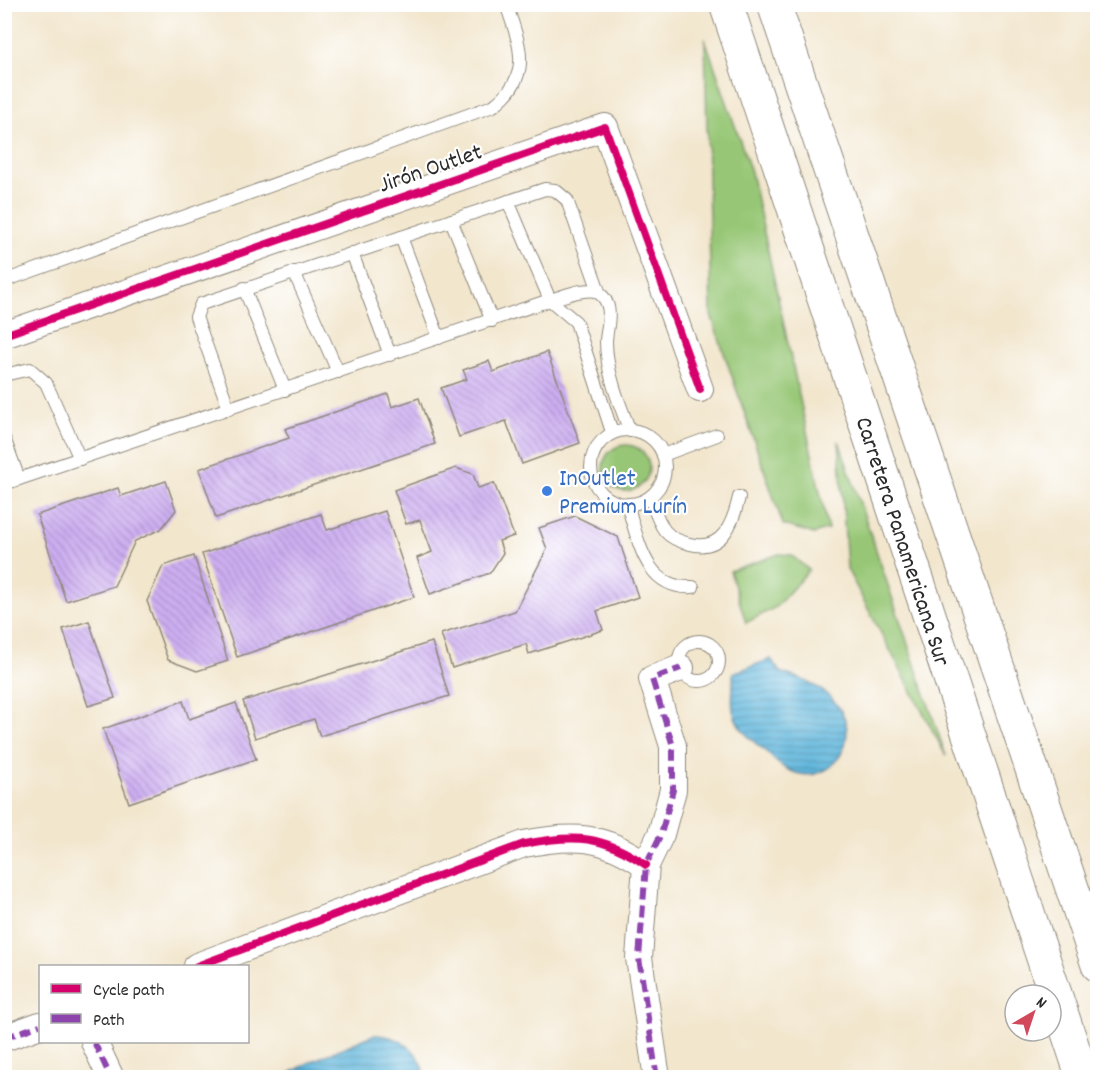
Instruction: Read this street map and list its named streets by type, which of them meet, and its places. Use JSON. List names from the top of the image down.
{
  "streets": {
    "highway": ["Carretera Panamericana Sur"],
    "street": ["Jirón Outlet"]
  },
  "places": ["InOutlet Premium Lurín"],
  "legend": ["Cycle path", "Path"],
  "north": "top right"
}
